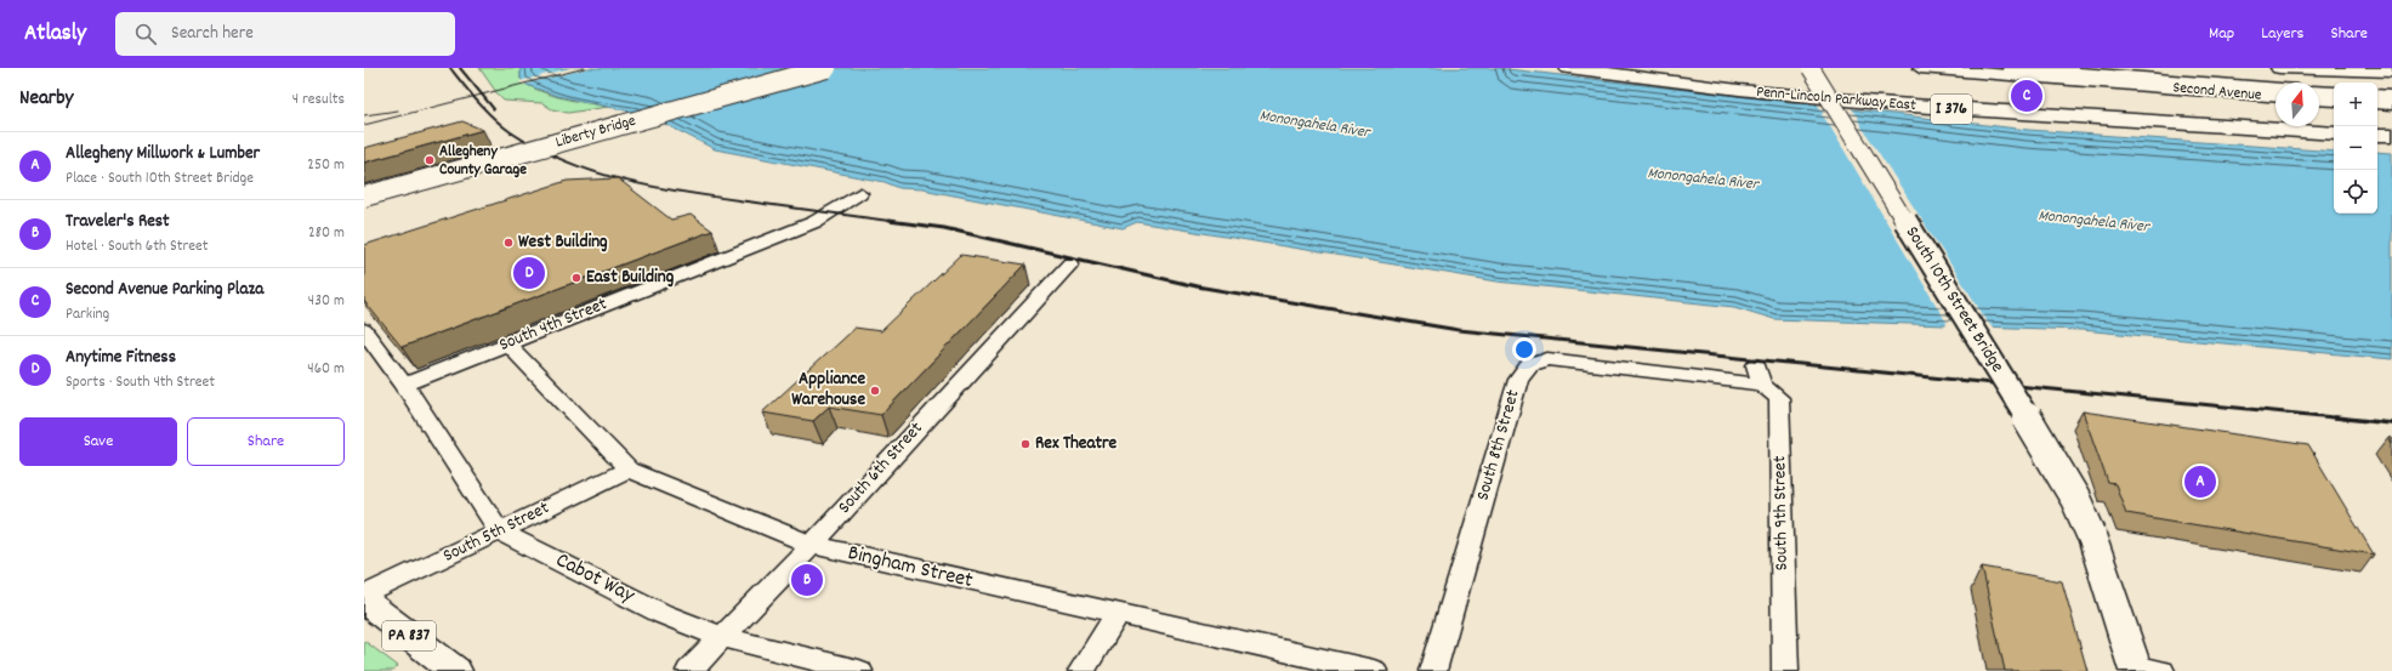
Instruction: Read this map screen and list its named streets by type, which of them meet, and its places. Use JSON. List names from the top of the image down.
{
  "streets": {
    "highway": ["Penn-Lincoln Parkway East", "I 376", "Liberty Bridge"],
    "main road": ["Second Avenue", "South 10th Street Bridge", "PA 837"],
    "street": [
      "South 4th Street",
      "South 8th Street",
      "South 6th Street",
      "South 9th Street",
      "South 5th Street",
      "Bingham Street",
      "Cabot Way"
    ]
  },
  "crossings": [
    ["South 4th Street", "Bingham Street"],
    ["South 4th Street", "Cabot Way"],
    ["South 8th Street", "South 9th Street"],
    ["South 6th Street", "Bingham Street"],
    ["South 6th Street", "Cabot Way"],
    ["South 5th Street", "Bingham Street"],
    ["South 5th Street", "Cabot Way"]
  ],
  "water": ["Monongahela River"],
  "places": [
    "Allegheny County Garage",
    "West Building",
    "East Building",
    "Appliance Warehouse",
    "Rex Theatre"
  ],
  "north": "top",
  "page": {
    "header": "Atlasly",
    "search": "Search here",
    "nav": ["Map", "Layers", "Share"],
    "heading": ["Nearby", "4 results"],
    "pins": [
      "C",
      "D",
      "A",
      "B"
    ],
    "map_buttons": ["+", "−"],
    "list": [
      {
        "mark": "A",
        "name": "Allegheny Millwork & Lumber",
        "note": "Place · South 10th Street Bridge",
        "value": "250 m"
      },
      {
        "mark": "B",
        "name": "Traveler's Rest",
        "note": "Hotel · South 6th Street",
        "value": "280 m"
      },
      {
        "mark": "C",
        "name": "Second Avenue Parking Plaza",
        "note": "Parking",
        "value": "430 m"
      },
      {
        "mark": "D",
        "name": "Anytime Fitness",
        "note": "Sports · South 4th Street",
        "value": "460 m"
      }
    ],
    "buttons": ["Save", "Share"]
  }
}
